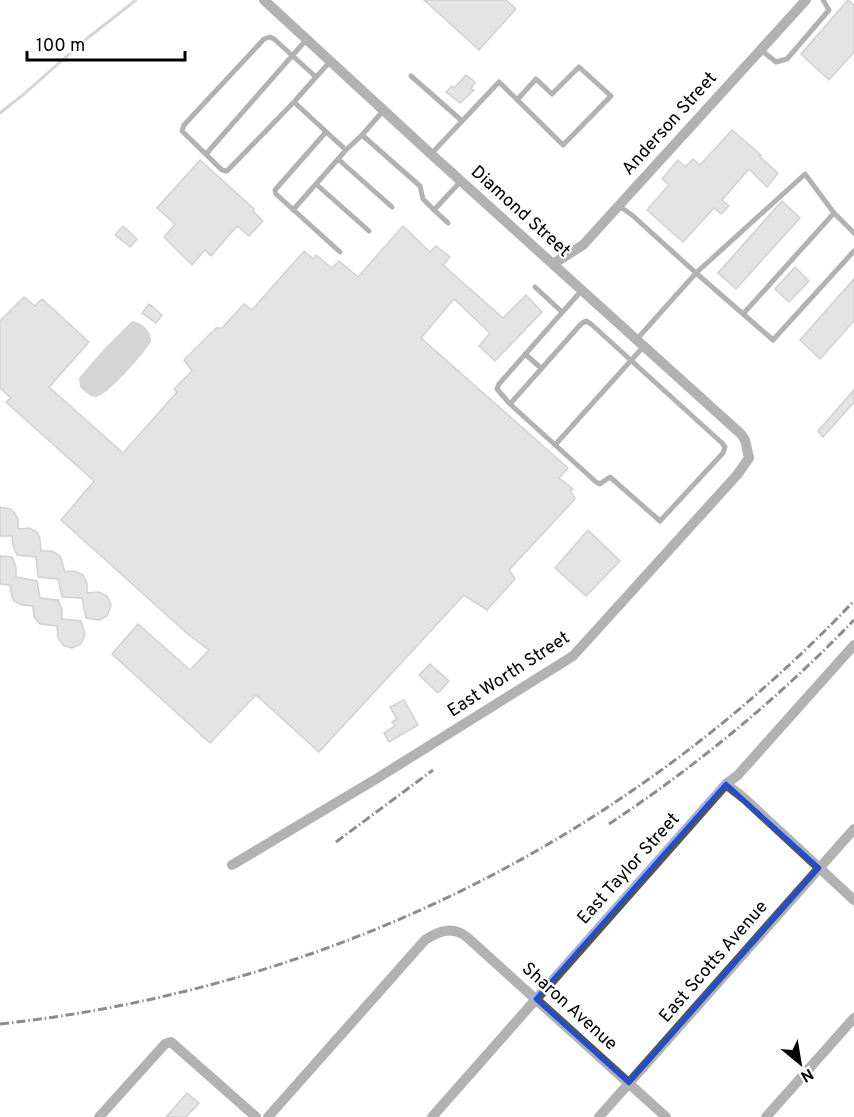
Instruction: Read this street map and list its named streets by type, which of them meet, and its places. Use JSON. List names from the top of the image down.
{
  "streets": {
    "street": [
      "Anderson Street",
      "Diamond Street",
      "East Worth Street",
      "East Taylor Street",
      "East Scotts Avenue",
      "Sharon Avenue"
    ]
  },
  "crossings": [
    ["Anderson Street", "Diamond Street"],
    ["Diamond Street", "East Worth Street"],
    ["East Taylor Street", "Sharon Avenue"],
    ["East Scotts Avenue", "Sharon Avenue"]
  ],
  "scale_bar": "100 m",
  "north": "bottom right"
}
